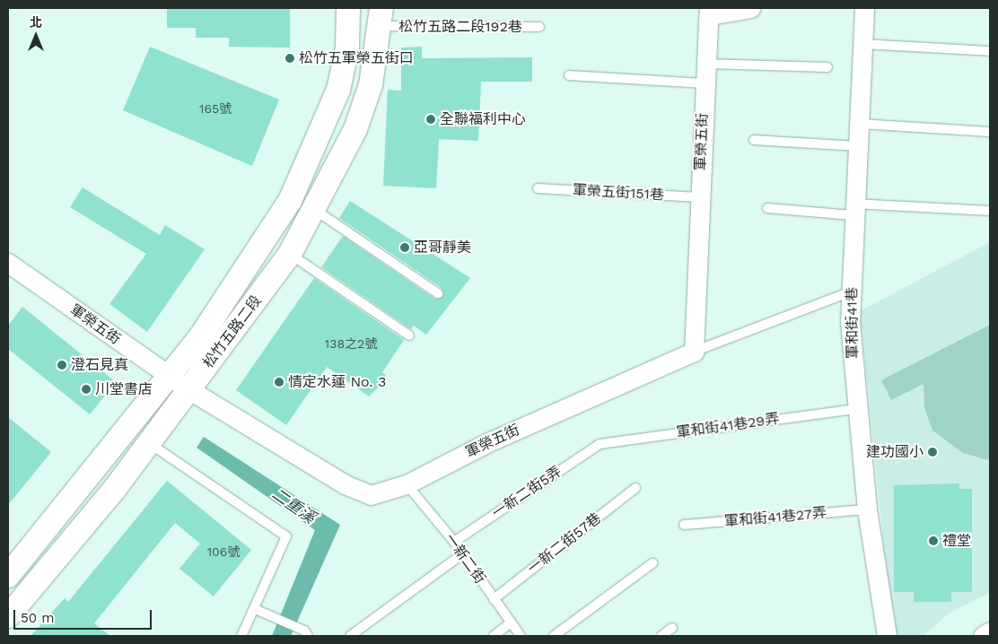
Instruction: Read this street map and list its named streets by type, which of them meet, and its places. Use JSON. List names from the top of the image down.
{
  "streets": {
    "street": ["軍榮五街", "軍和街41巷", "松竹五路二段"],
    "lane": [
      "松竹五路二段192巷",
      "軍榮五街151巷",
      "軍和街41巷29弄",
      "一新二街5弄",
      "軍和街41巷27弄",
      "一新二街57巷",
      "一新二街"
    ]
  },
  "crossings": [
    ["松竹五路二段192巷", "松竹五路二段"],
    ["軍榮五街", "軍榮五街151巷"],
    ["軍榮五街", "松竹五路二段"],
    ["軍榮五街", "一新二街"],
    ["軍和街41巷", "軍和街41巷29弄"],
    ["軍和街41巷", "軍和街41巷27弄"],
    ["軍和街41巷29弄", "一新二街5弄"],
    ["一新二街5弄", "一新二街"],
    ["一新二街57巷", "一新二街"]
  ],
  "water": ["二重溪"],
  "places": [
    "松竹五軍榮五街口",
    "全聯福利中心",
    "亞哥靜美",
    "澄石見真",
    "情定水蓮 No. 3",
    "川堂書店",
    "建功國小",
    "禮堂"
  ],
  "house_numbers": ["165號", "138之2號", "106號"],
  "scale_bar": "50 m",
  "north": "top"
}
